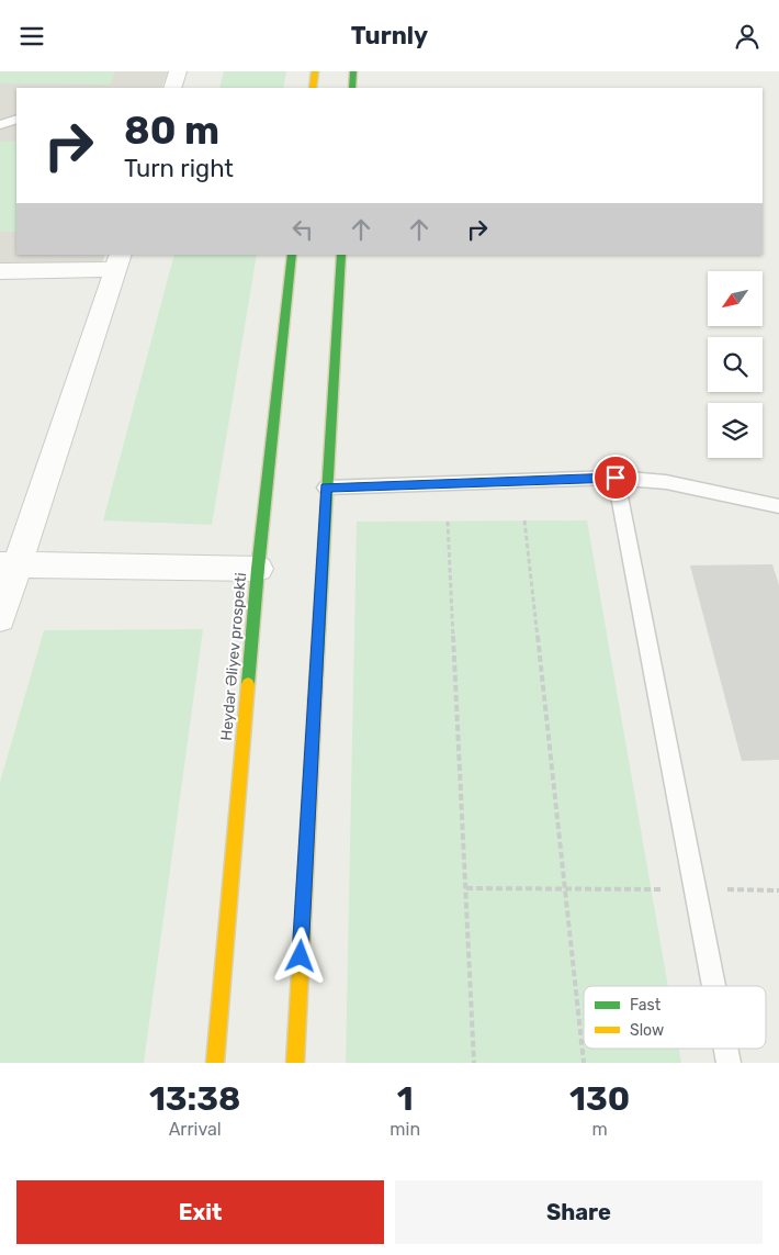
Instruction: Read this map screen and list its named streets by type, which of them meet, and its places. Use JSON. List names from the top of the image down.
{
  "streets": {
    "main road": ["Heydər Əliyev prospekti"]
  },
  "legend": ["Fast", "Slow"],
  "north": "bottom left",
  "page": {
    "header": "Turnly",
    "turn": ["80 m", "Turn right"],
    "eta": [
      "13:38",
      "Arrival",
      "1",
      "min",
      "130",
      "m"
    ],
    "buttons": ["Exit", "Share"]
  }
}
